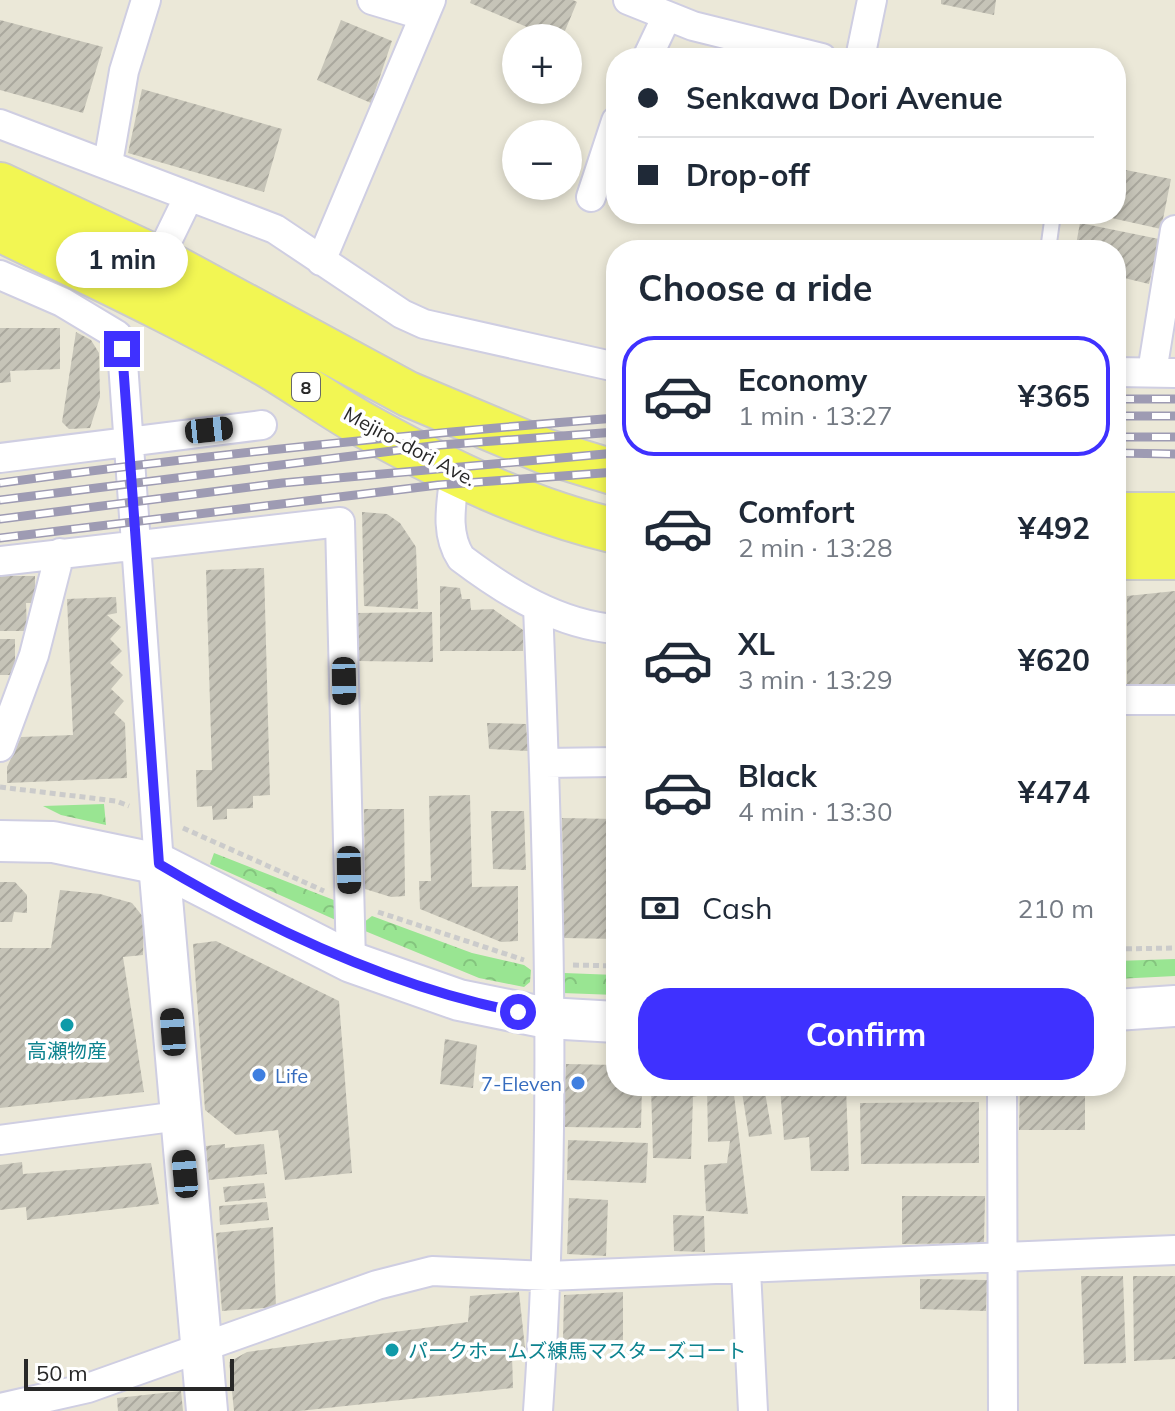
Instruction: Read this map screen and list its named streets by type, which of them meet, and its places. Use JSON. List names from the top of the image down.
{
  "streets": {
    "main road": ["8", "Mejiro-dori Ave."]
  },
  "places": [
    "高瀬物産",
    "Life",
    "7-Eleven",
    "パークホームズ練馬マスターズコート"
  ],
  "scale_bar": "50 m",
  "page": {
    "map_buttons": ["+", "−"],
    "banner": ["Senkawa Dori Avenue", "Drop-off"],
    "bubble": "1 min",
    "heading": "Choose a ride",
    "list": [
      {
        "name": "Economy",
        "note": "1 min · 13:27",
        "value": "¥365"
      },
      {
        "name": "Comfort",
        "note": "2 min · 13:28",
        "value": "¥492"
      },
      {
        "name": "XL",
        "note": "3 min · 13:29",
        "value": "¥620"
      },
      {
        "name": "Black",
        "note": "4 min · 13:30",
        "value": "¥474"
      }
    ],
    "pay": ["Cash", "210 m"],
    "buttons": "Confirm",
    "scale": "50 m"
  }
}
